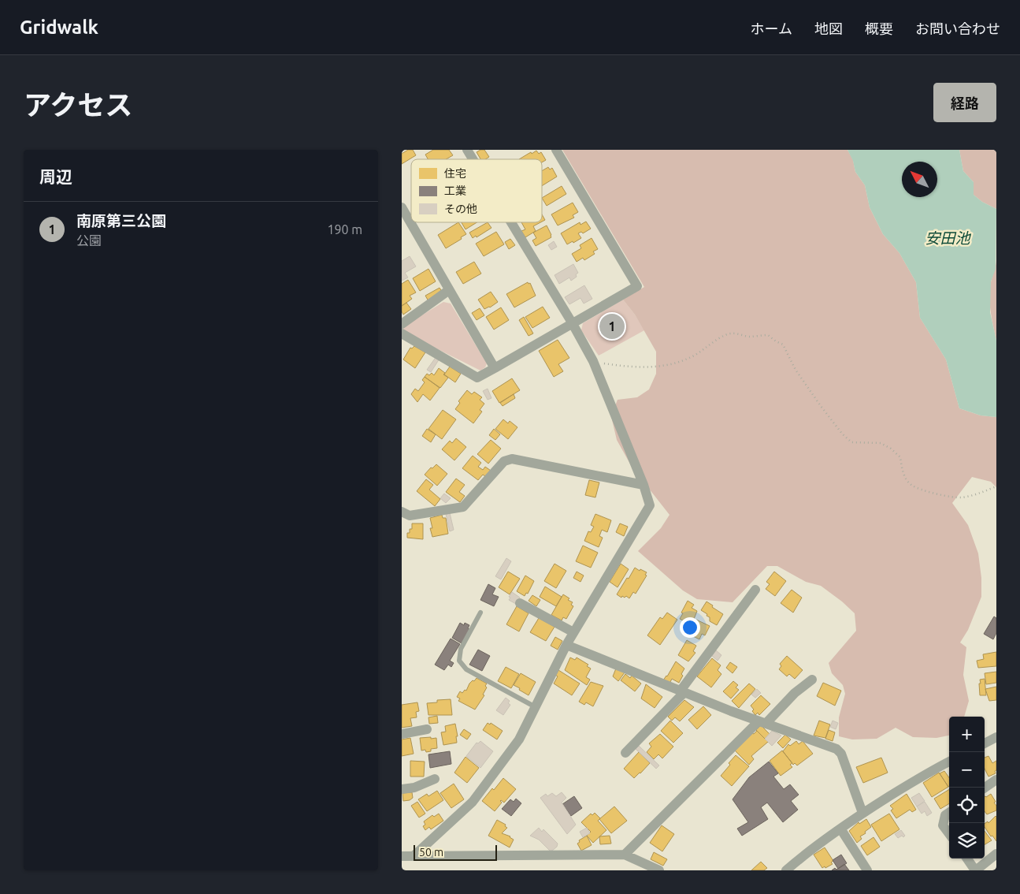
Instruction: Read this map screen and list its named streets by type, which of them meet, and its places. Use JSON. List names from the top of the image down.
{
  "water": ["安田池"],
  "legend": ["住宅", "工業", "その他"],
  "scale_bar": "50 m",
  "north": "top left",
  "page": {
    "header": "Gridwalk",
    "nav": [
      "ホーム",
      "地図",
      "概要",
      "お問い合わせ"
    ],
    "title": "アクセス",
    "buttons": "経路",
    "heading": "周辺",
    "list": [
      {
        "mark": "1",
        "name": "南原第三公園",
        "note": "公園",
        "value": "190 m"
      }
    ],
    "pins": "1",
    "map_buttons": ["+", "−"],
    "scale": "50 m"
  }
}
